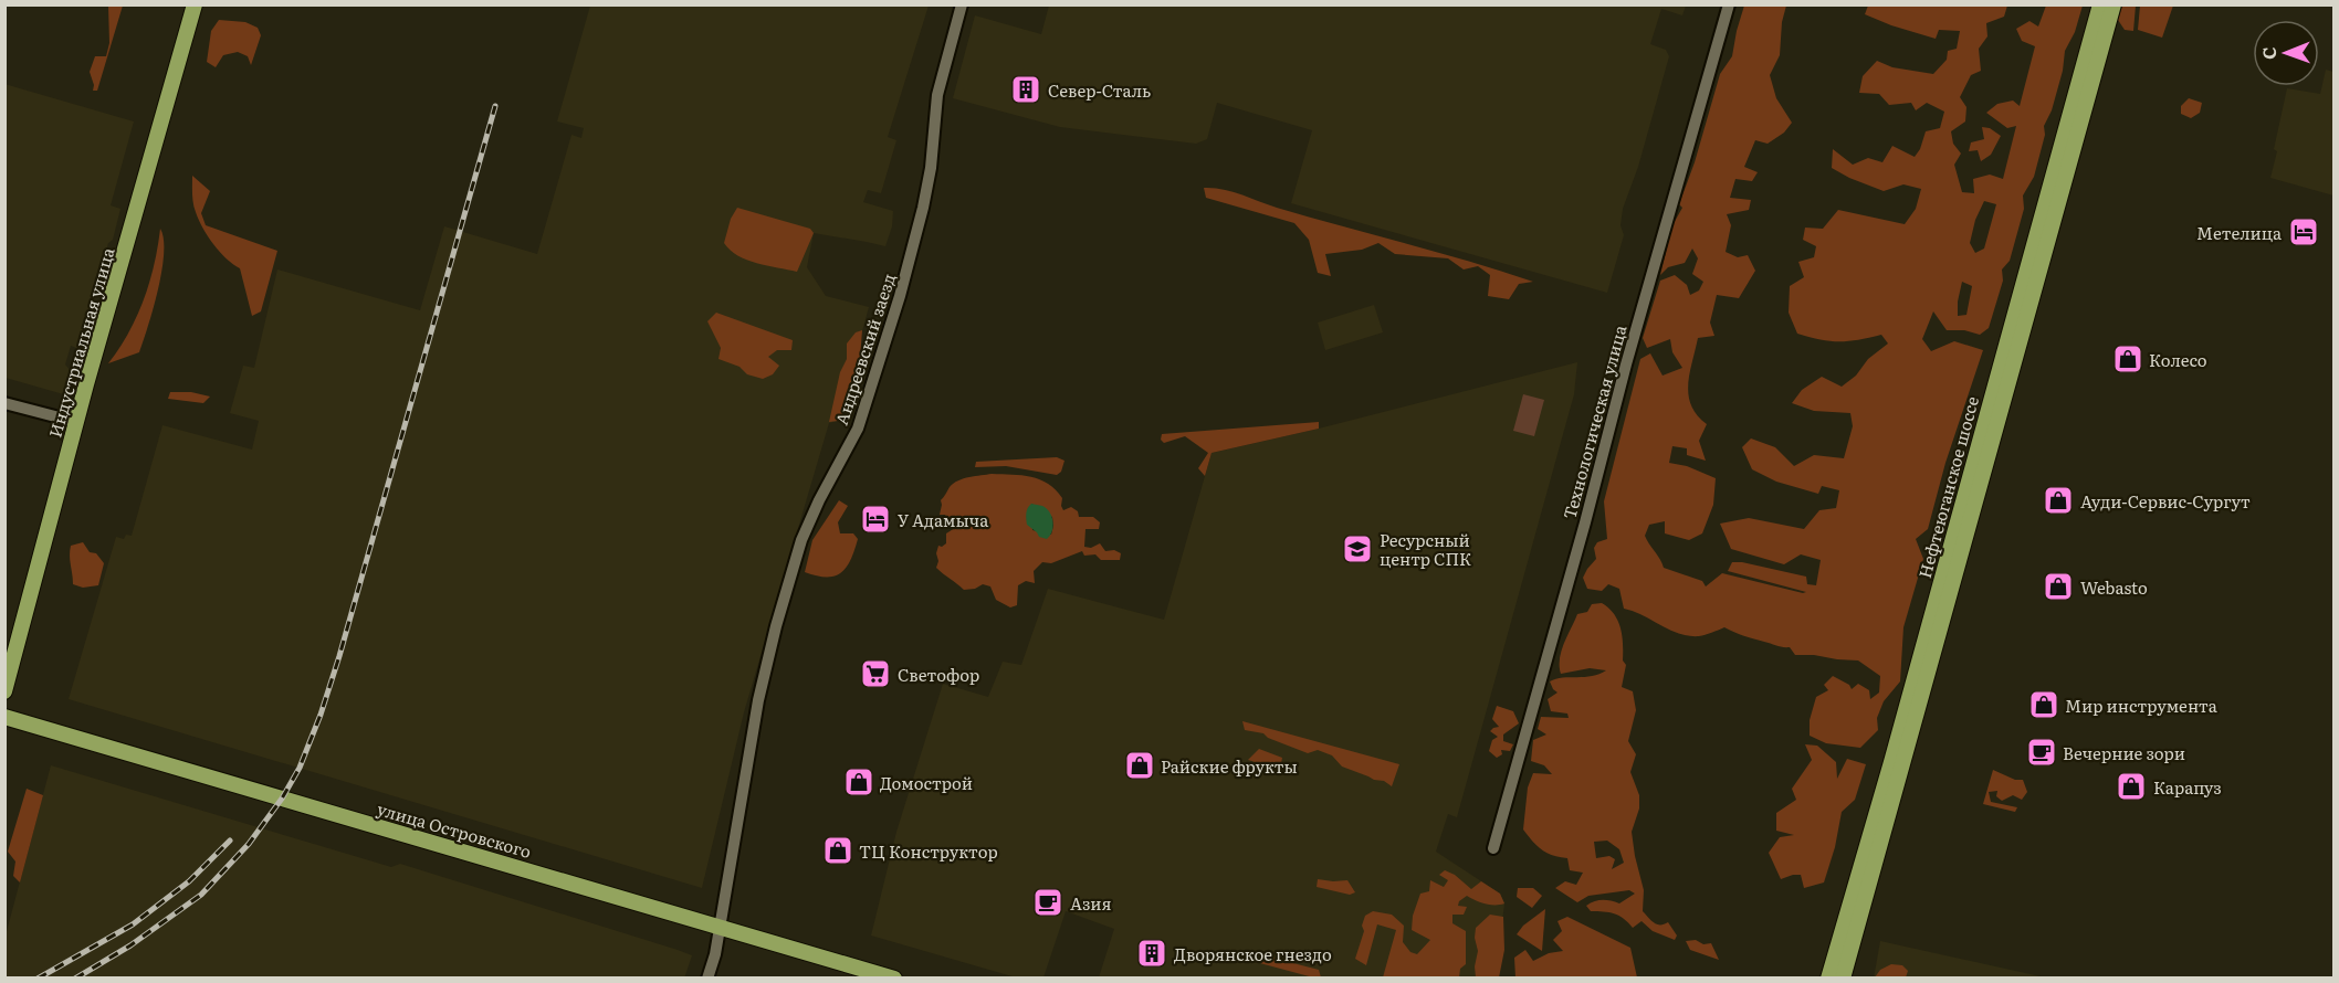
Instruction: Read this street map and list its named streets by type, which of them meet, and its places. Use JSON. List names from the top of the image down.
{
  "streets": {
    "main road": ["Индустриальная улица", "Нефтеюганское шоссе", "улица Островского"],
    "street": ["Андреевский заезд", "Технологическая улица"]
  },
  "crossings": [
    ["Андреевский заезд", "улица Островского"]
  ],
  "places": {
    "building": ["Север-Сталь", "Дворянское гнездо"],
    "hotel": ["Метелица", "У Адамыча"],
    "shop": [
      "Колесо",
      "Ауди-Сервис-Сургут",
      "Webasto",
      "Мир инструмента",
      "Райские фрукты",
      "Домострой",
      "Карапуз",
      "ТЦ Конструктор"
    ],
    "school or university": ["Ресурсный центр СПК"],
    "supermarket": ["Светофор"],
    "cafe": ["Вечерние зори", "Азия"]
  },
  "north": "left"
}
